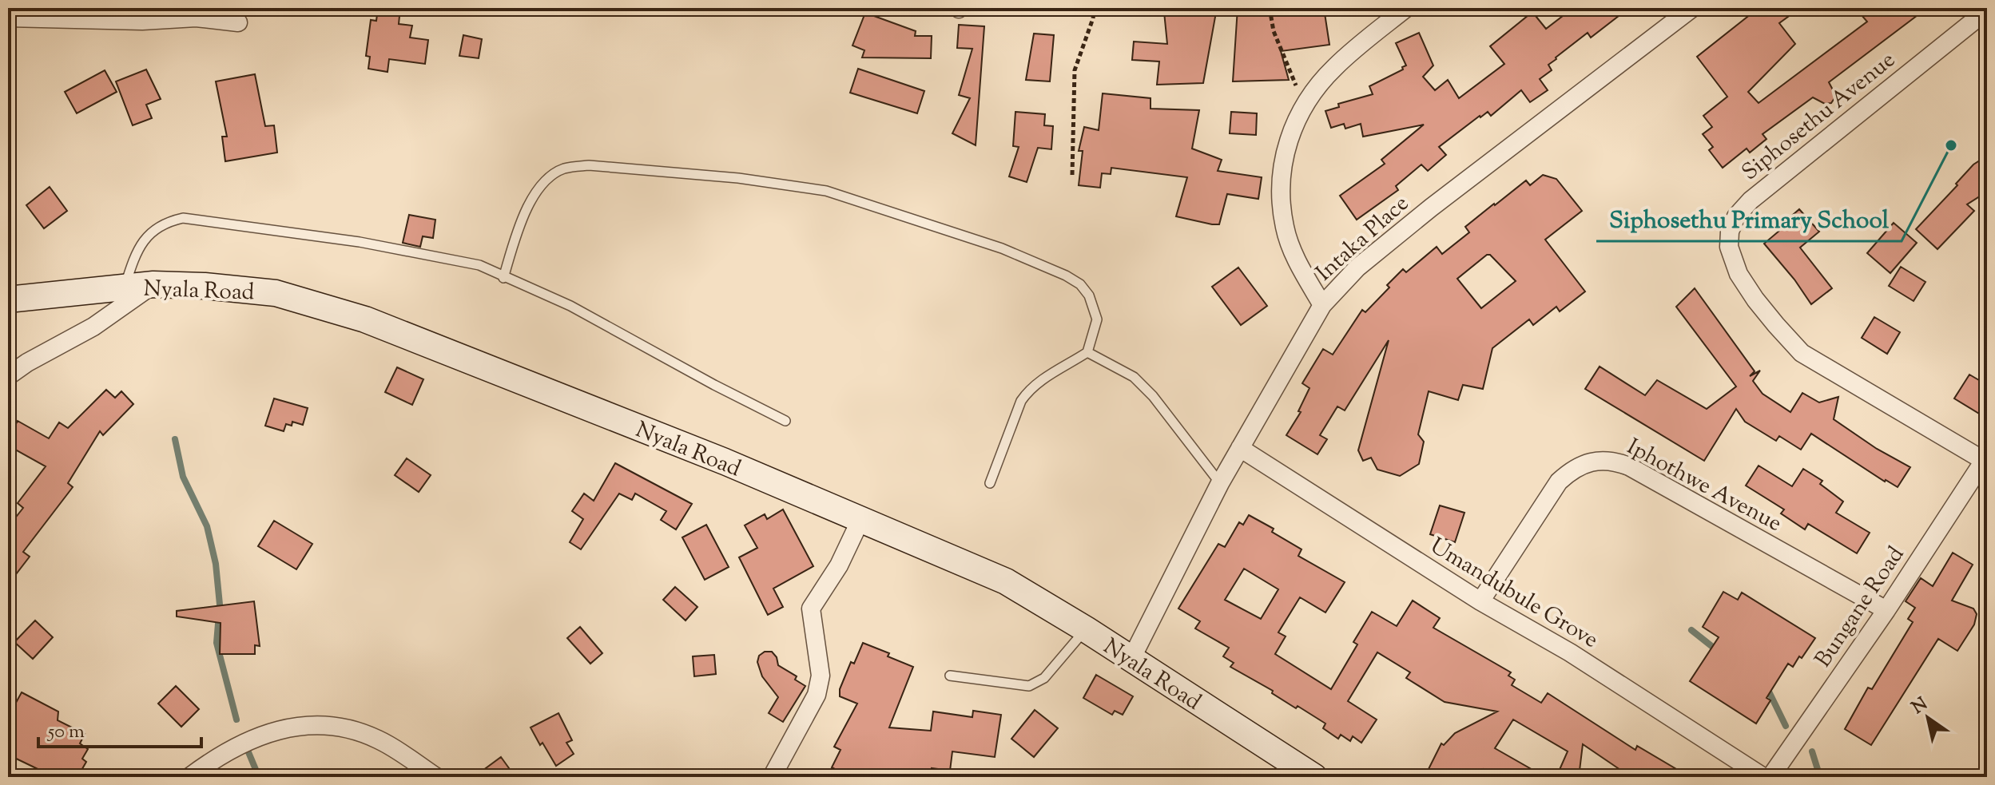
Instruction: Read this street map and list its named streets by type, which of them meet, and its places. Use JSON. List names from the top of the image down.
{
  "streets": {
    "street": [
      "Siphosethu Avenue",
      "Intaka Place",
      "Nyala Road",
      "Iphothwe Avenue",
      "Umandubule Grove",
      "Bungane Road"
    ]
  },
  "crossings": [
    ["Siphosethu Avenue", "Bungane Road"],
    ["Intaka Place", "Nyala Road"],
    ["Intaka Place", "Umandubule Grove"],
    ["Iphothwe Avenue", "Umandubule Grove"],
    ["Iphothwe Avenue", "Bungane Road"]
  ],
  "places": ["Siphosethu Primary School"],
  "scale_bar": "50 m",
  "north": "top left"
}
